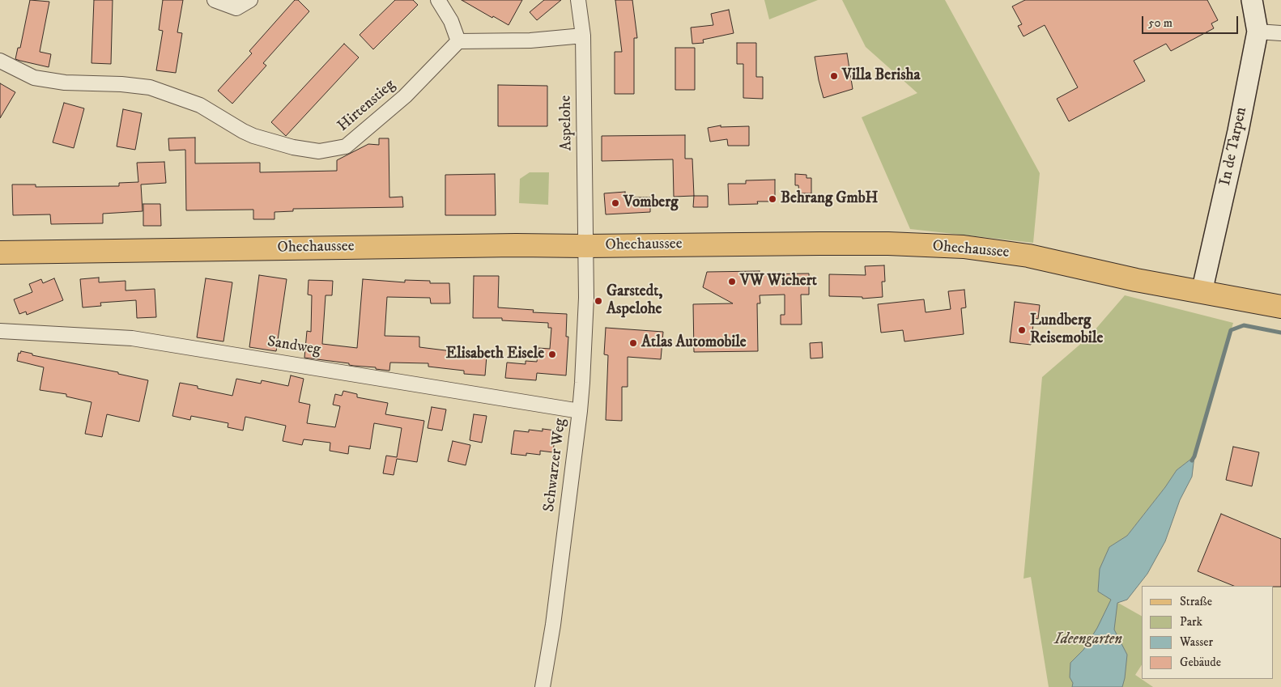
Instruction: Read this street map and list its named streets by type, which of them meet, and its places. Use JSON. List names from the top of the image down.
{
  "streets": {
    "main road": ["Ohechaussee"],
    "street": [
      "Hirtenstieg",
      "Aspelohe",
      "In de Tarpen",
      "Sandweg",
      "Schwarzer Weg"
    ]
  },
  "crossings": [
    ["Aspelohe", "Ohechaussee"],
    ["Aspelohe", "Schwarzer Weg"],
    ["In de Tarpen", "Ohechaussee"],
    ["Ohechaussee", "Schwarzer Weg"],
    ["Sandweg", "Schwarzer Weg"]
  ],
  "parks": ["Ideengarten"],
  "places": [
    "Villa Berisha",
    "Behrang GmbH",
    "Vomberg",
    "VW Wichert",
    "Garstedt, Aspelohe",
    "Lundberg Reisemobile",
    "Atlas Automobile",
    "Elisabeth Eisele"
  ],
  "legend": [
    "Straße",
    "Park",
    "Wasser",
    "Gebäude"
  ],
  "scale_bar": "50 m"
}
